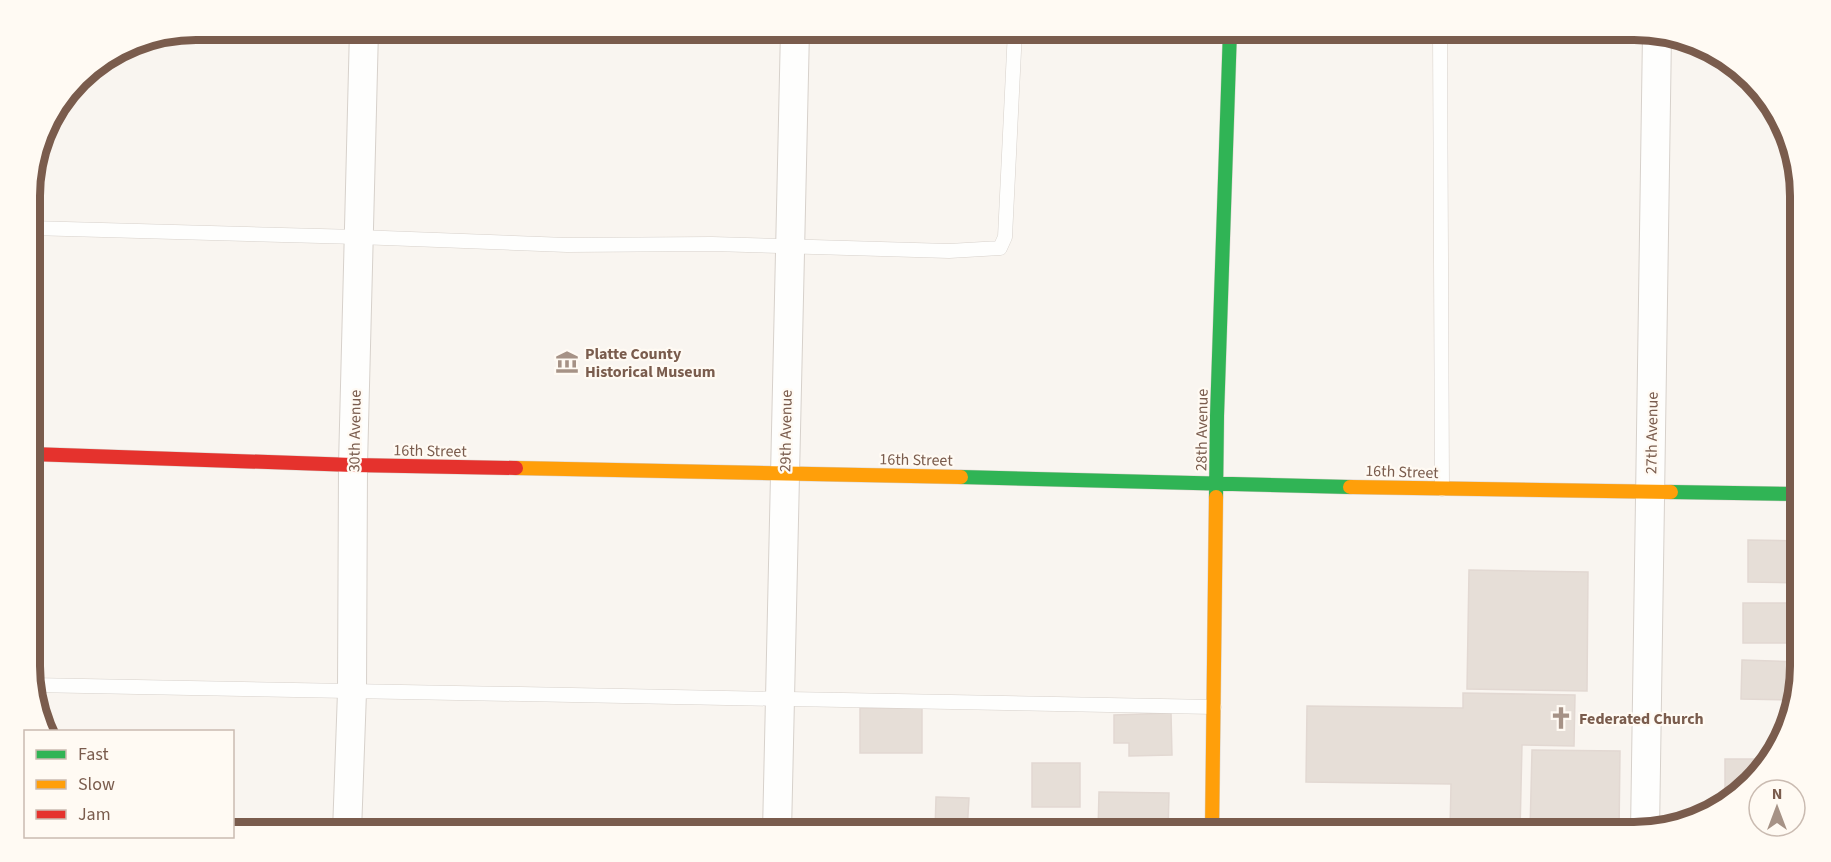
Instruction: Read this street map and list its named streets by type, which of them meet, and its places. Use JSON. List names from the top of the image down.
{
  "streets": {
    "street": [
      "28th Avenue",
      "30th Avenue",
      "29th Avenue",
      "27th Avenue",
      "16th Street"
    ]
  },
  "crossings": [
    ["28th Avenue", "16th Street"],
    ["30th Avenue", "16th Street"],
    ["29th Avenue", "16th Street"],
    ["27th Avenue", "16th Street"]
  ],
  "places": {
    "museum": ["Platte County Historical Museum"],
    "church": ["Federated Church"]
  },
  "legend": ["Fast", "Slow", "Jam"],
  "north": "top"
}
